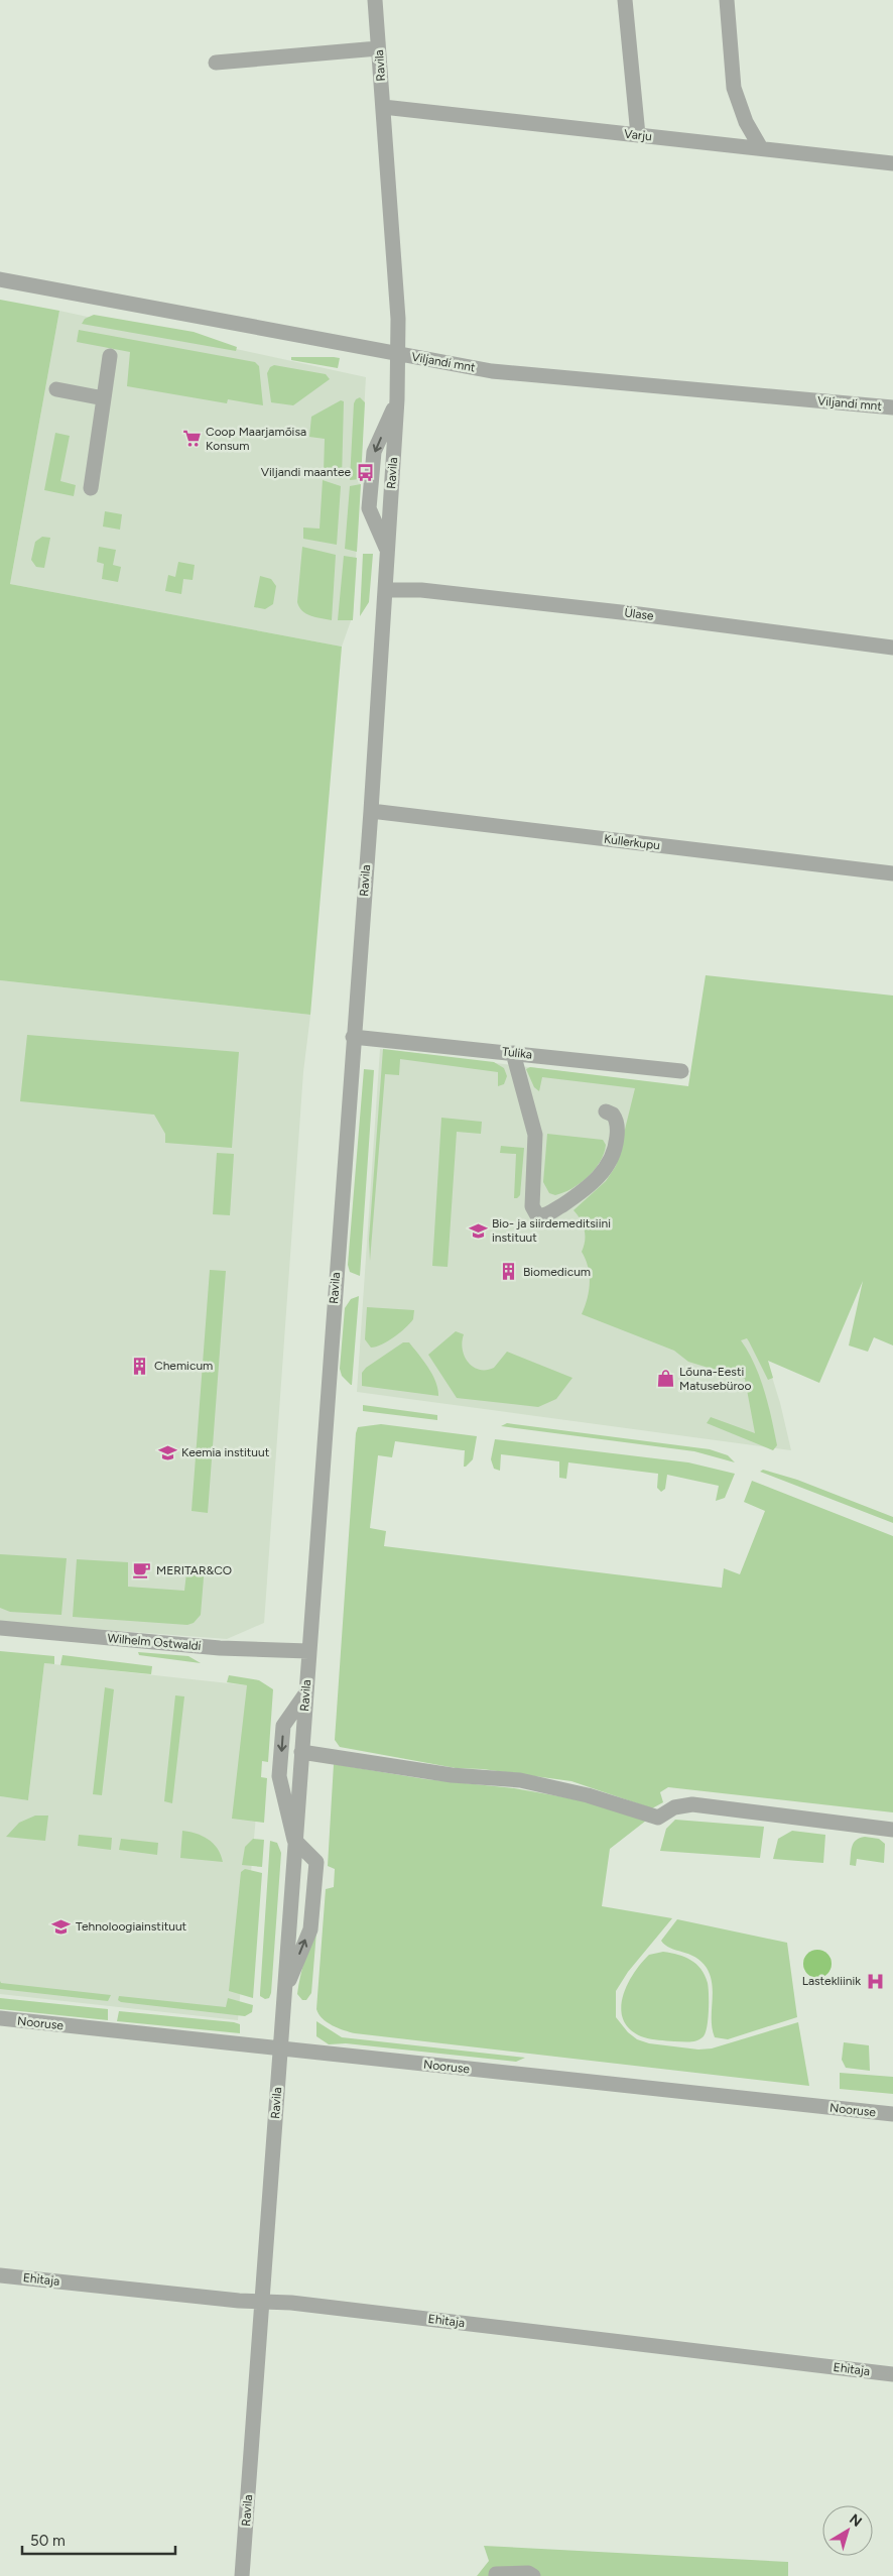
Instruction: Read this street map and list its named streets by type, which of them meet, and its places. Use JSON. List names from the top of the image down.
{
  "streets": {
    "street": [
      "Ravila",
      "Varju",
      "Viljandi mnt",
      "Ülase",
      "Kullerkupu",
      "Tulika",
      "Wilhelm Ostwaldi",
      "Nooruse",
      "Ehitaja"
    ]
  },
  "crossings": [
    ["Ravila", "Varju"],
    ["Ravila", "Viljandi mnt"],
    ["Ravila", "Ülase"],
    ["Ravila", "Kullerkupu"],
    ["Ravila", "Tulika"],
    ["Ravila", "Wilhelm Ostwaldi"],
    ["Ravila", "Nooruse"],
    ["Ravila", "Ehitaja"]
  ],
  "places": {
    "supermarket": ["Coop Maarjamõisa Konsum"],
    "bus stop": ["Viljandi maantee"],
    "school or university": ["Bio- ja siirdemeditsiini instituut", "Keemia instituut", "Tehnoloogiainstituut"],
    "building": ["Biomedicum", "Chemicum"],
    "shop": ["Lõuna-Eesti Matusebüroo"],
    "cafe": ["MERITAR&CO"],
    "hospital": ["Lastekliinik"]
  },
  "scale_bar": "50 m",
  "north": "top right"
}
